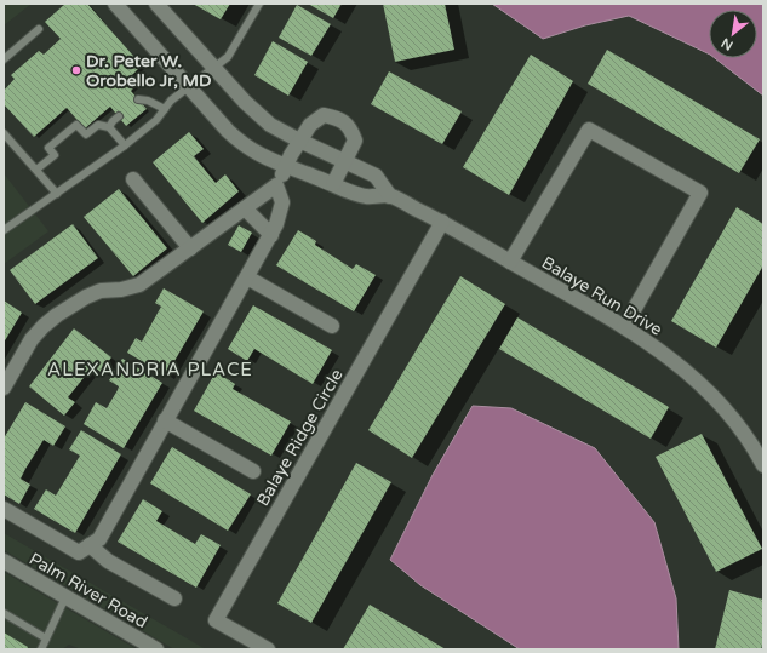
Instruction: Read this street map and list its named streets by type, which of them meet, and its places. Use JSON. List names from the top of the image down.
{
  "streets": {
    "street": ["Balaye Run Drive", "Balaye Ridge Circle", "Palm River Road"]
  },
  "crossings": [
    ["Balaye Run Drive", "Balaye Ridge Circle"]
  ],
  "districts": ["ALEXANDRIA PLACE"],
  "places": ["Dr. Peter W. Orobello Jr, MD"],
  "north": "bottom left"
}
